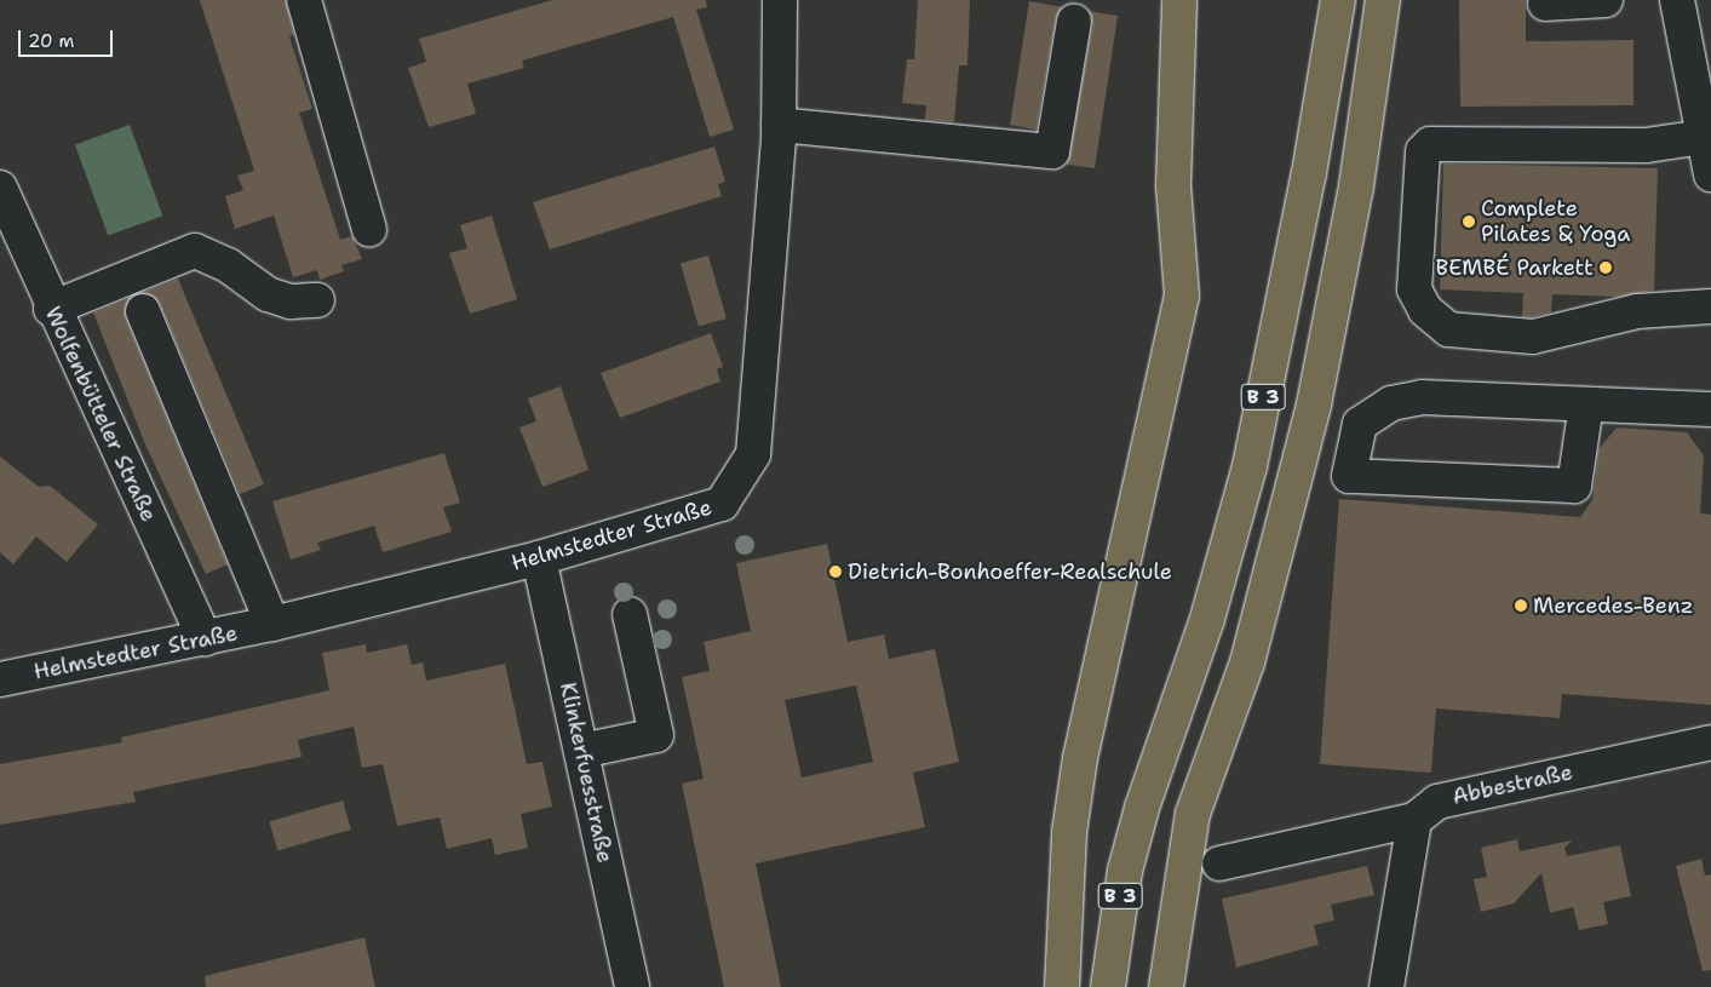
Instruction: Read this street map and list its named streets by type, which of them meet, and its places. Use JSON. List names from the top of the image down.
{
  "streets": {
    "highway": ["B 3"],
    "street": [
      "Wolfenbütteler Straße",
      "Helmstedter Straße",
      "Klinkerfuesstraße",
      "Abbestraße"
    ]
  },
  "crossings": [
    ["Wolfenbütteler Straße", "Helmstedter Straße"],
    ["Helmstedter Straße", "Klinkerfuesstraße"]
  ],
  "places": [
    "Complete Pilates & Yoga",
    "BEMBÉ Parkett",
    "Dietrich-Bonhoeffer-Realschule",
    "Mercedes-Benz"
  ],
  "scale_bar": "20 m"
}
